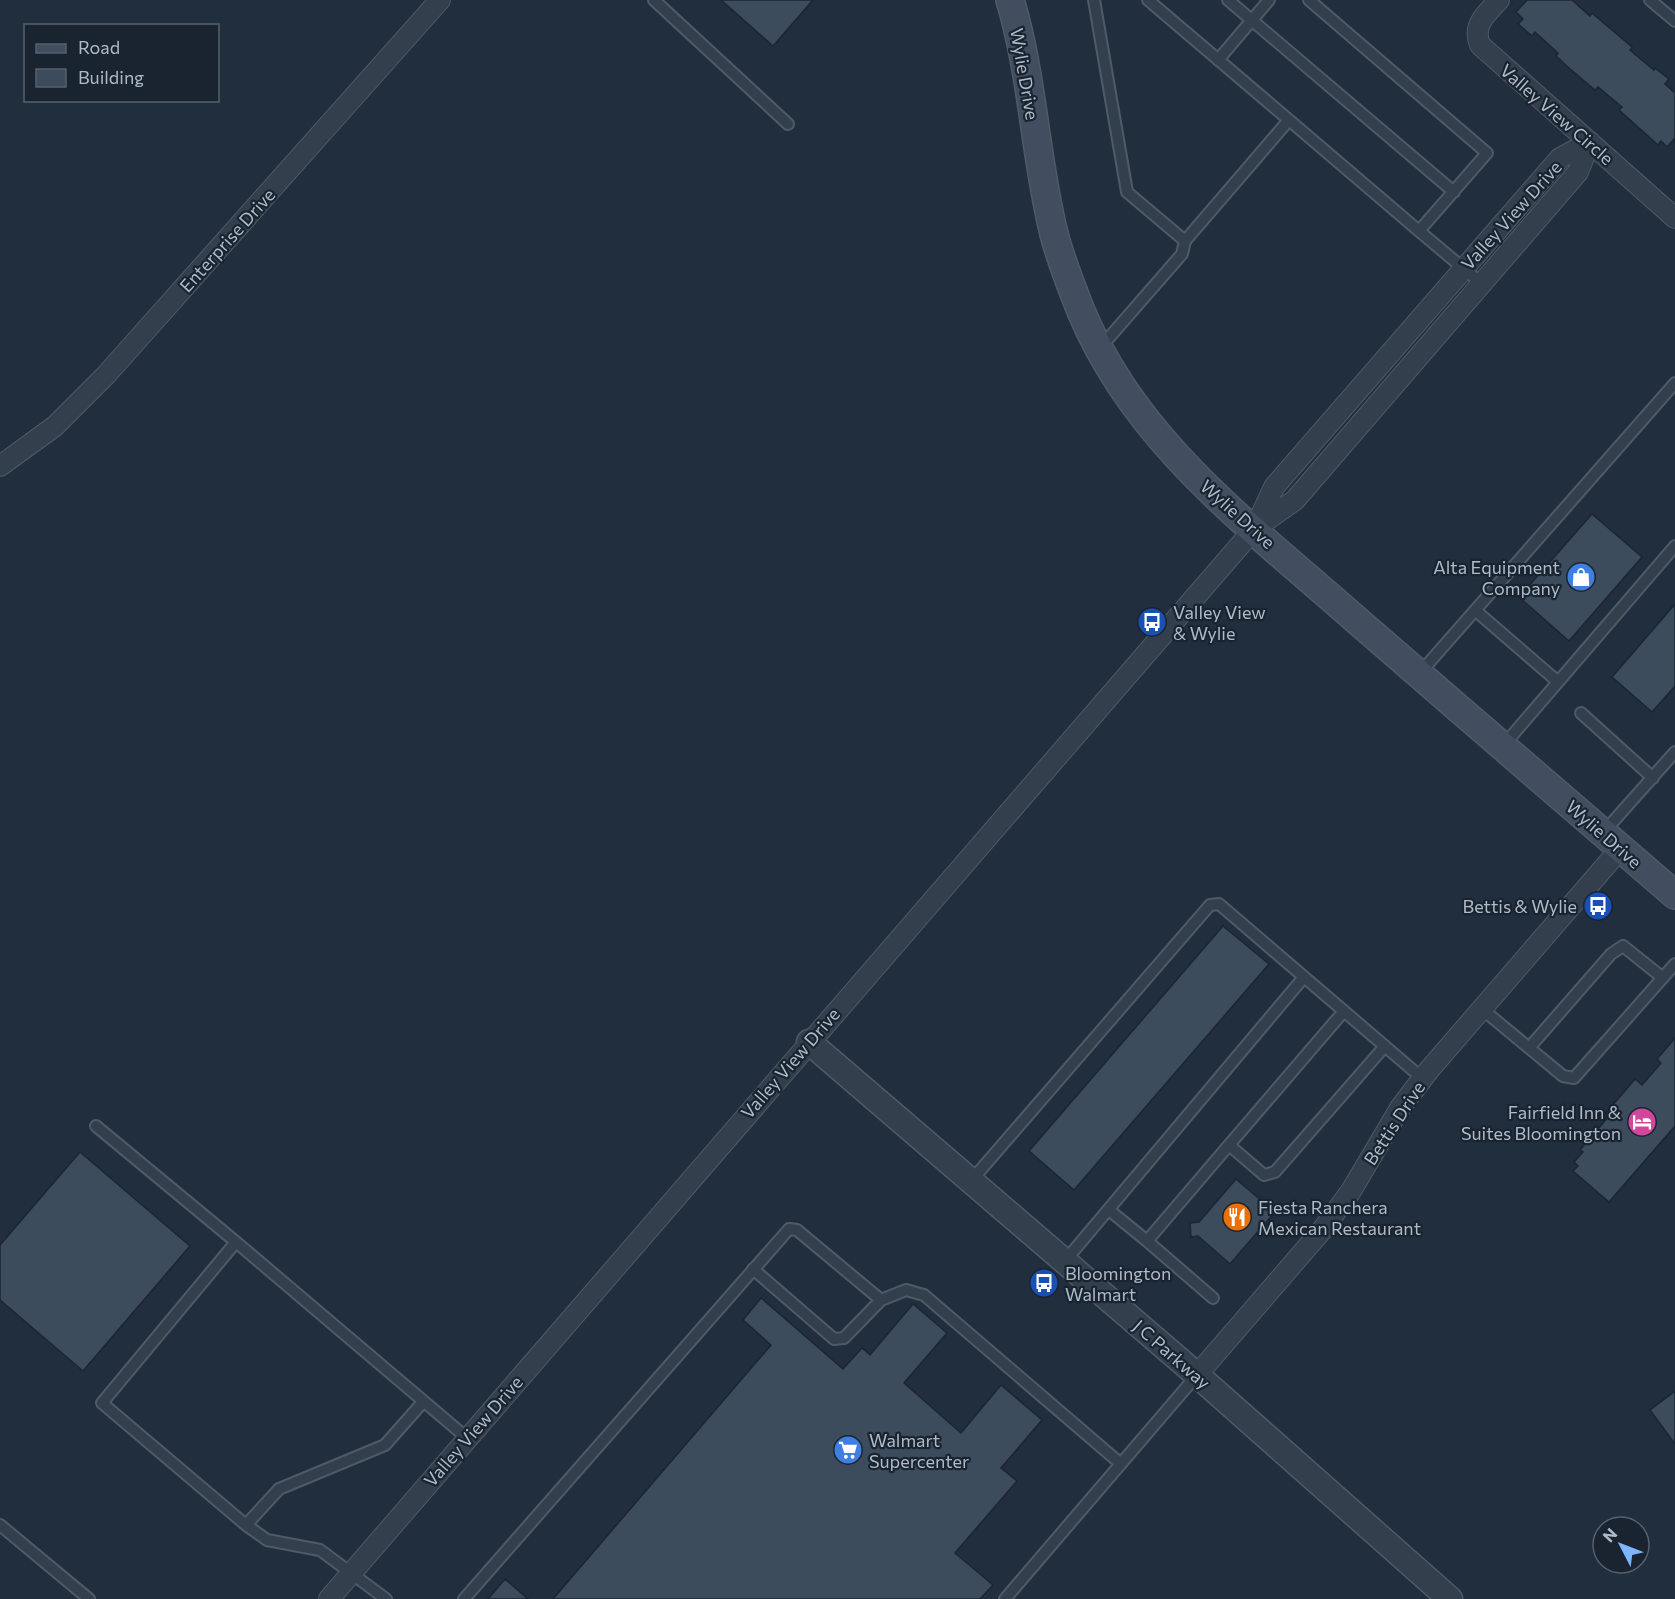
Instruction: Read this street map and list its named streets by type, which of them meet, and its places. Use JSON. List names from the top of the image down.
{
  "streets": {
    "main road": ["Wylie Drive"],
    "street": [
      "Valley View Circle",
      "Valley View Drive",
      "Enterprise Drive",
      "Bettis Drive",
      "J C Parkway"
    ]
  },
  "crossings": [
    ["Wylie Drive", "Valley View Drive"],
    ["Wylie Drive", "Bettis Drive"],
    ["Valley View Circle", "Valley View Drive"],
    ["Valley View Drive", "J C Parkway"],
    ["Bettis Drive", "J C Parkway"]
  ],
  "places": {
    "shop": ["Alta Equipment Company"],
    "bus stop": ["Valley View & Wylie", "Bettis & Wylie", "Bloomington Walmart"],
    "hotel": ["Fairfield Inn & Suites Bloomington"],
    "restaurant": ["Fiesta Ranchera Mexican Restaurant"],
    "supermarket": ["Walmart Supercenter"]
  },
  "legend": ["Road", "Building"],
  "north": "top left"
}
